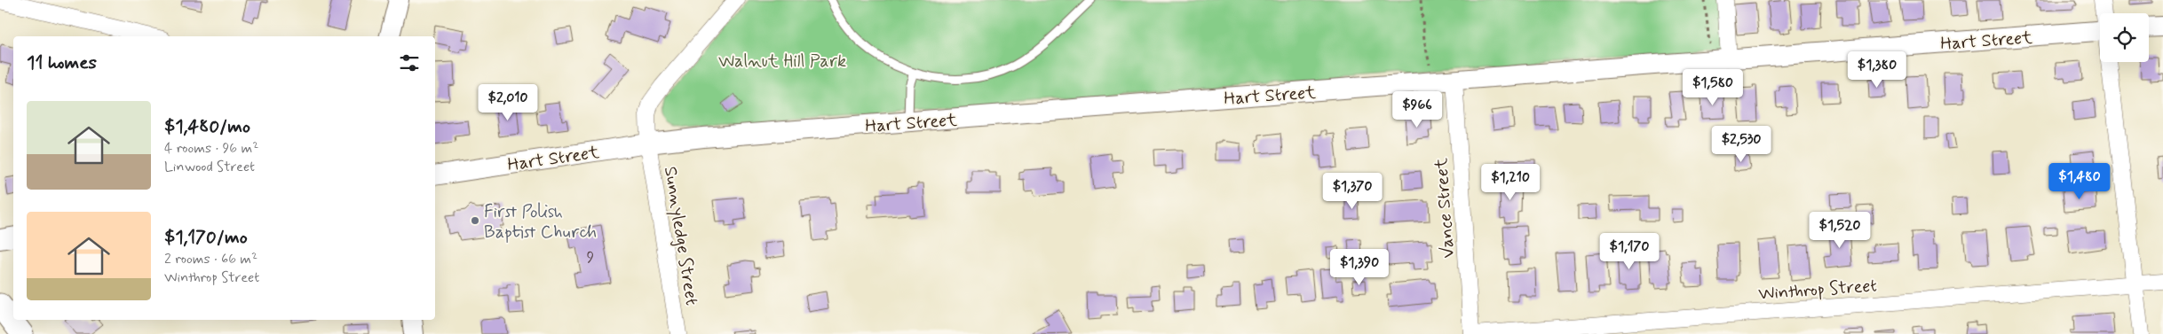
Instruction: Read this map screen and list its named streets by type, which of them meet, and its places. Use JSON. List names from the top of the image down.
{
  "streets": {
    "street": [
      "Hart Street",
      "Vance Street",
      "Sunnyledge Street",
      "Winthrop Street"
    ]
  },
  "crossings": [
    ["Hart Street", "Vance Street"],
    ["Hart Street", "Sunnyledge Street"],
    ["Vance Street", "Winthrop Street"]
  ],
  "parks": ["Walnut Hill Park"],
  "places": ["First Polish Baptist Church"],
  "house_numbers": ["9"],
  "page": {
    "heading": "11 homes",
    "price": [
      "$1,380",
      "$1,580",
      "$2,010",
      "$966",
      "$2,530",
      "$1,480",
      "$1,210",
      "$1,370",
      "$1,520",
      "$1,170",
      "$1,390"
    ],
    "list": [
      {
        "name": "$1,480/mo",
        "note": "4 rooms · 96 m² · Linwood Street"
      },
      {
        "name": "$1,170/mo",
        "note": "2 rooms · 66 m² · Winthrop Street"
      }
    ]
  }
}
